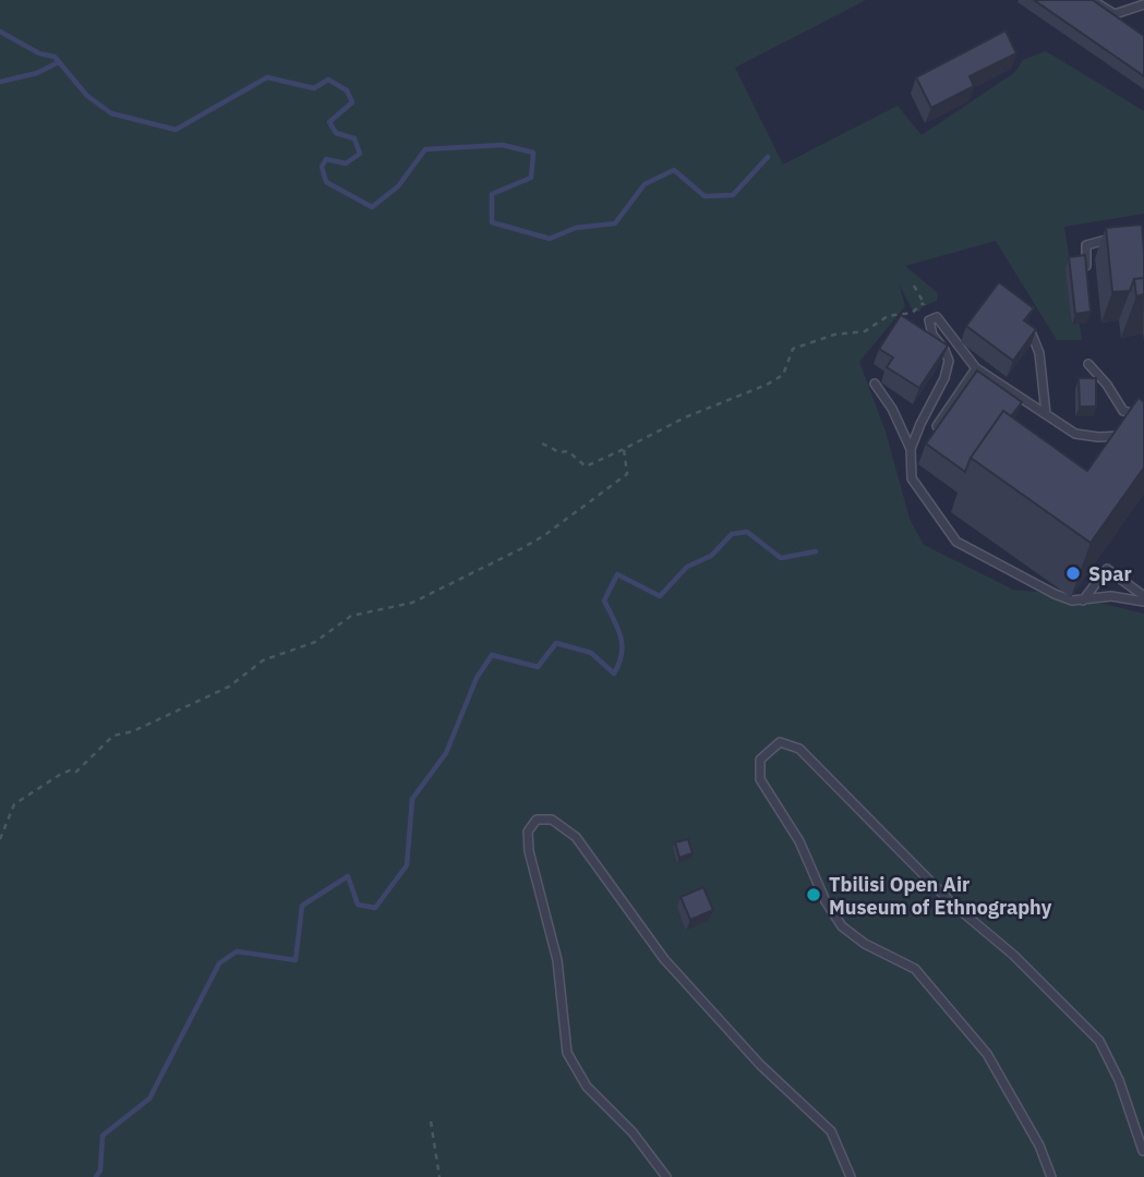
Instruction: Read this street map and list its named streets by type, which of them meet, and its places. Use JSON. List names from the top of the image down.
{
  "places": ["Spar", "Tbilisi Open Air Museum of Ethnography"]
}
